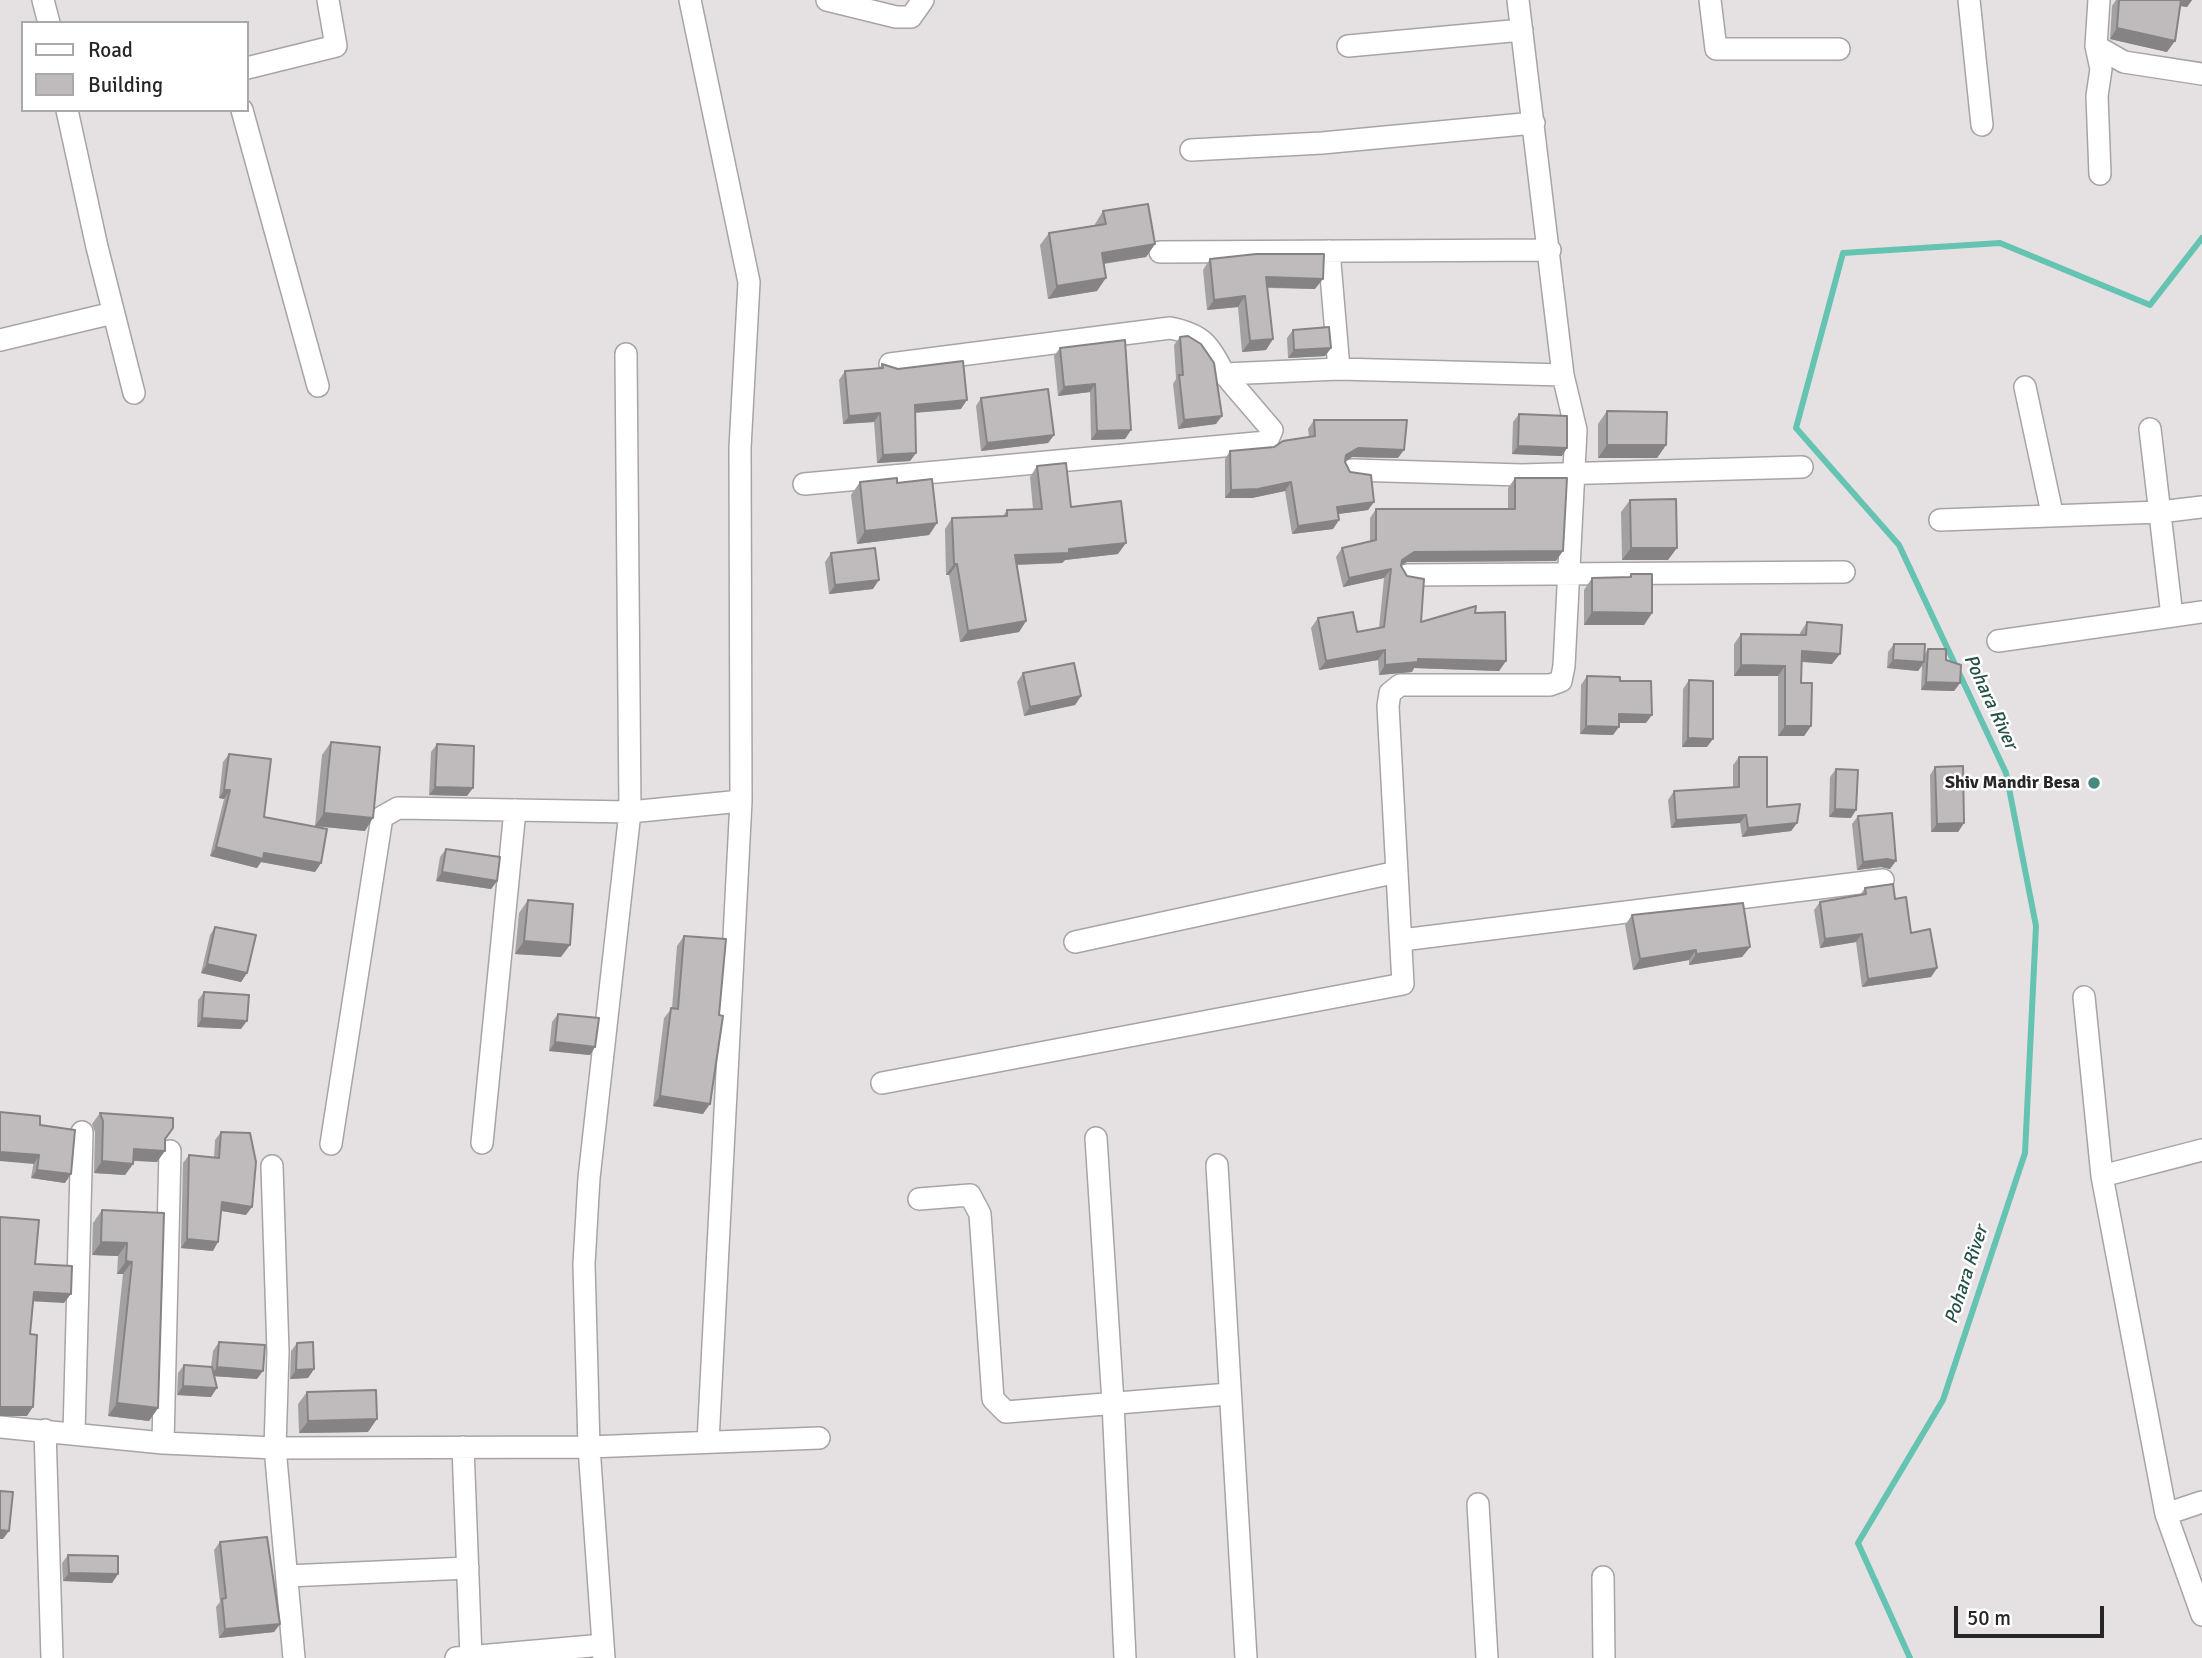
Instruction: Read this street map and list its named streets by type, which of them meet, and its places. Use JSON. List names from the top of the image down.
{
  "water": ["Pohara River"],
  "places": ["Shiv Mandir Besa"],
  "legend": ["Road", "Building"],
  "scale_bar": "50 m"
}
